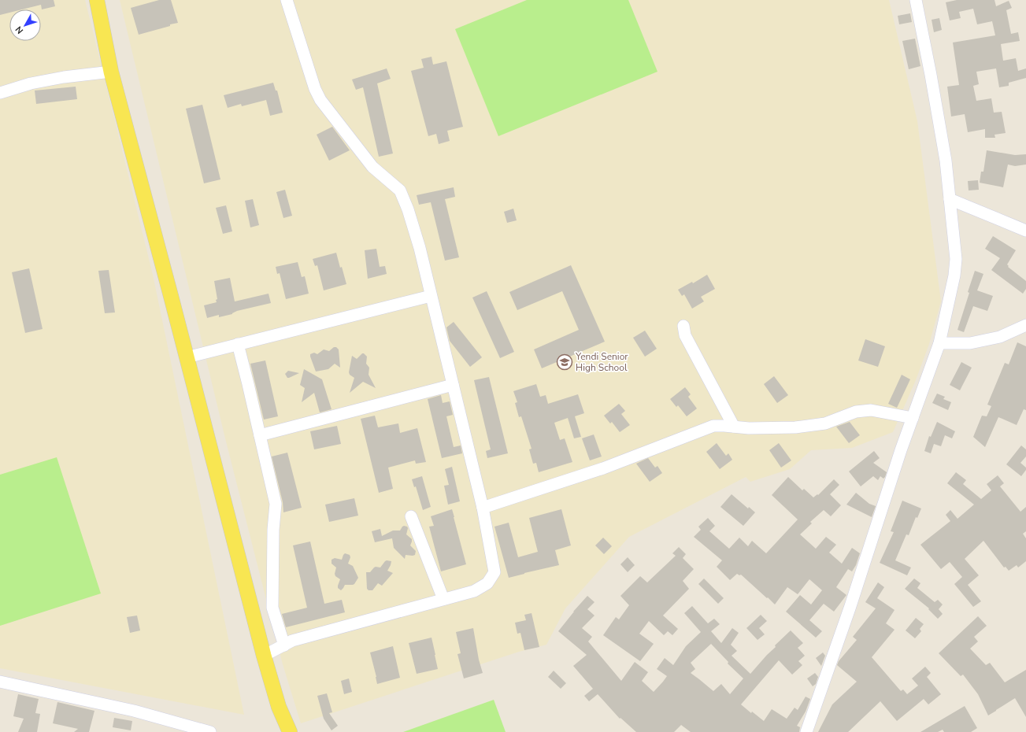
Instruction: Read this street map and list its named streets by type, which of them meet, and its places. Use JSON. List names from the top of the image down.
{
  "places": {
    "school or university": ["Yendi Senior High School"]
  },
  "north": "bottom left"
}
